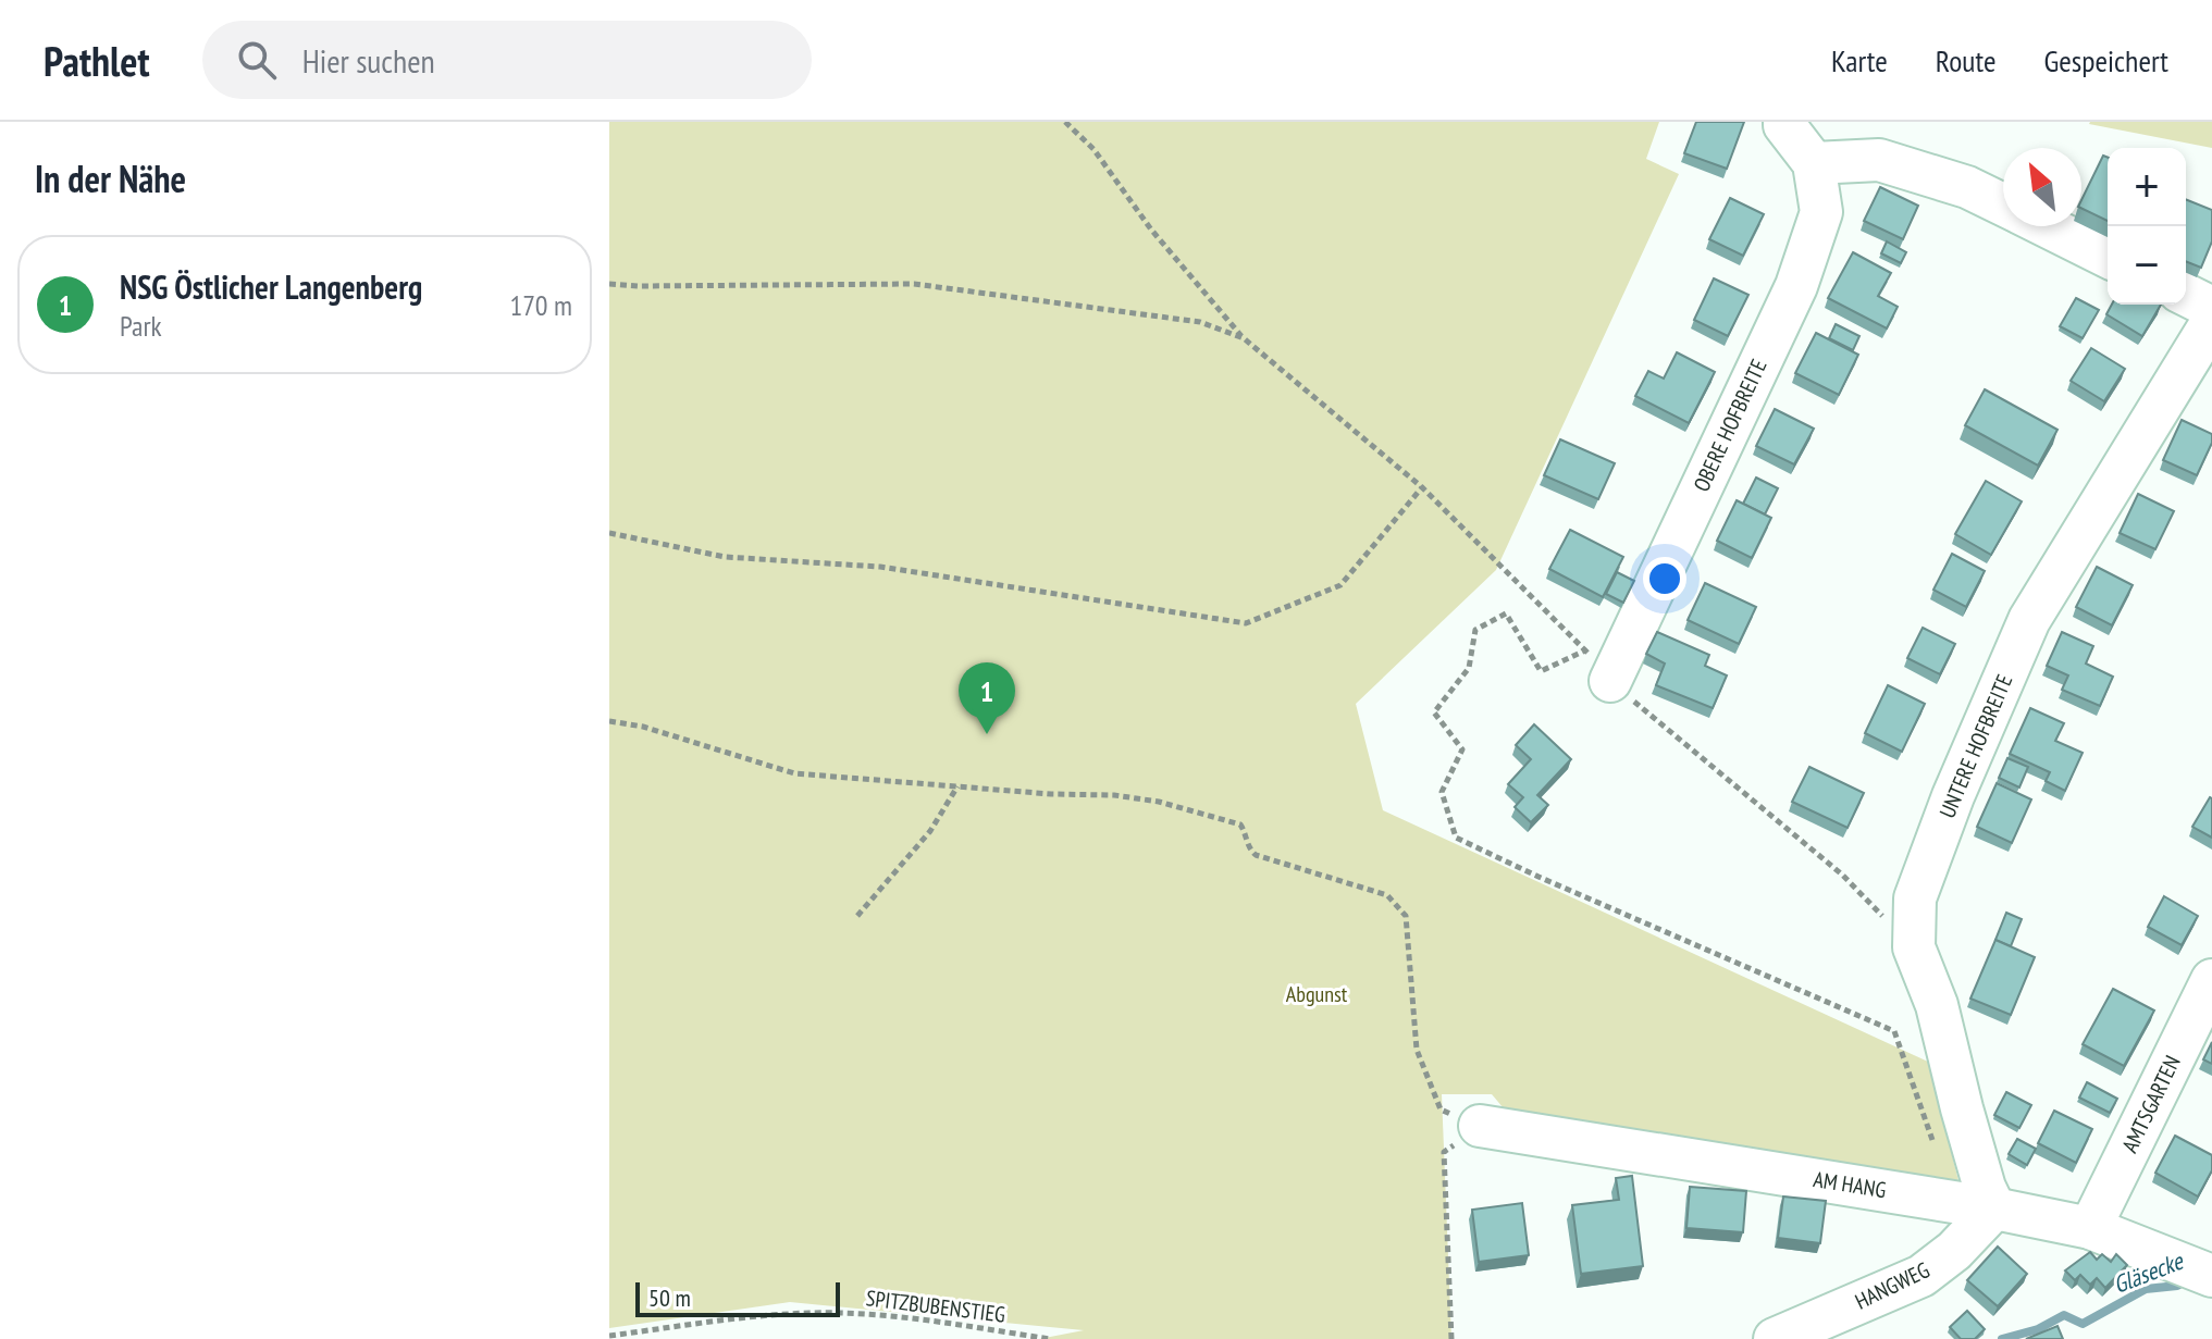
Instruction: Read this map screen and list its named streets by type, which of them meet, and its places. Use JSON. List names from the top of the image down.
{
  "streets": {
    "street": [
      "OBERE HOFBREITE",
      "UNTERE HOFBREITE",
      "AMTSGARTEN",
      "AM HANG",
      "HANGWEG"
    ],
    "path": ["SPITZBUBENSTIEG"]
  },
  "crossings": [
    ["UNTERE HOFBREITE", "AM HANG"],
    ["UNTERE HOFBREITE", "HANGWEG"],
    ["AMTSGARTEN", "AM HANG"],
    ["AM HANG", "HANGWEG"]
  ],
  "water": ["Gläsecke"],
  "parks": ["Abgunst"],
  "scale_bar": "50 m",
  "north": "top left",
  "page": {
    "header": "Pathlet",
    "search": "Hier suchen",
    "nav": ["Karte", "Route", "Gespeichert"],
    "heading": "In der Nähe",
    "map_buttons": ["+", "−"],
    "list": [
      {
        "mark": "1",
        "name": "NSG Östlicher Langenberg",
        "note": "Park",
        "value": "170 m"
      }
    ],
    "pins": "1",
    "scale": "50 m"
  }
}
